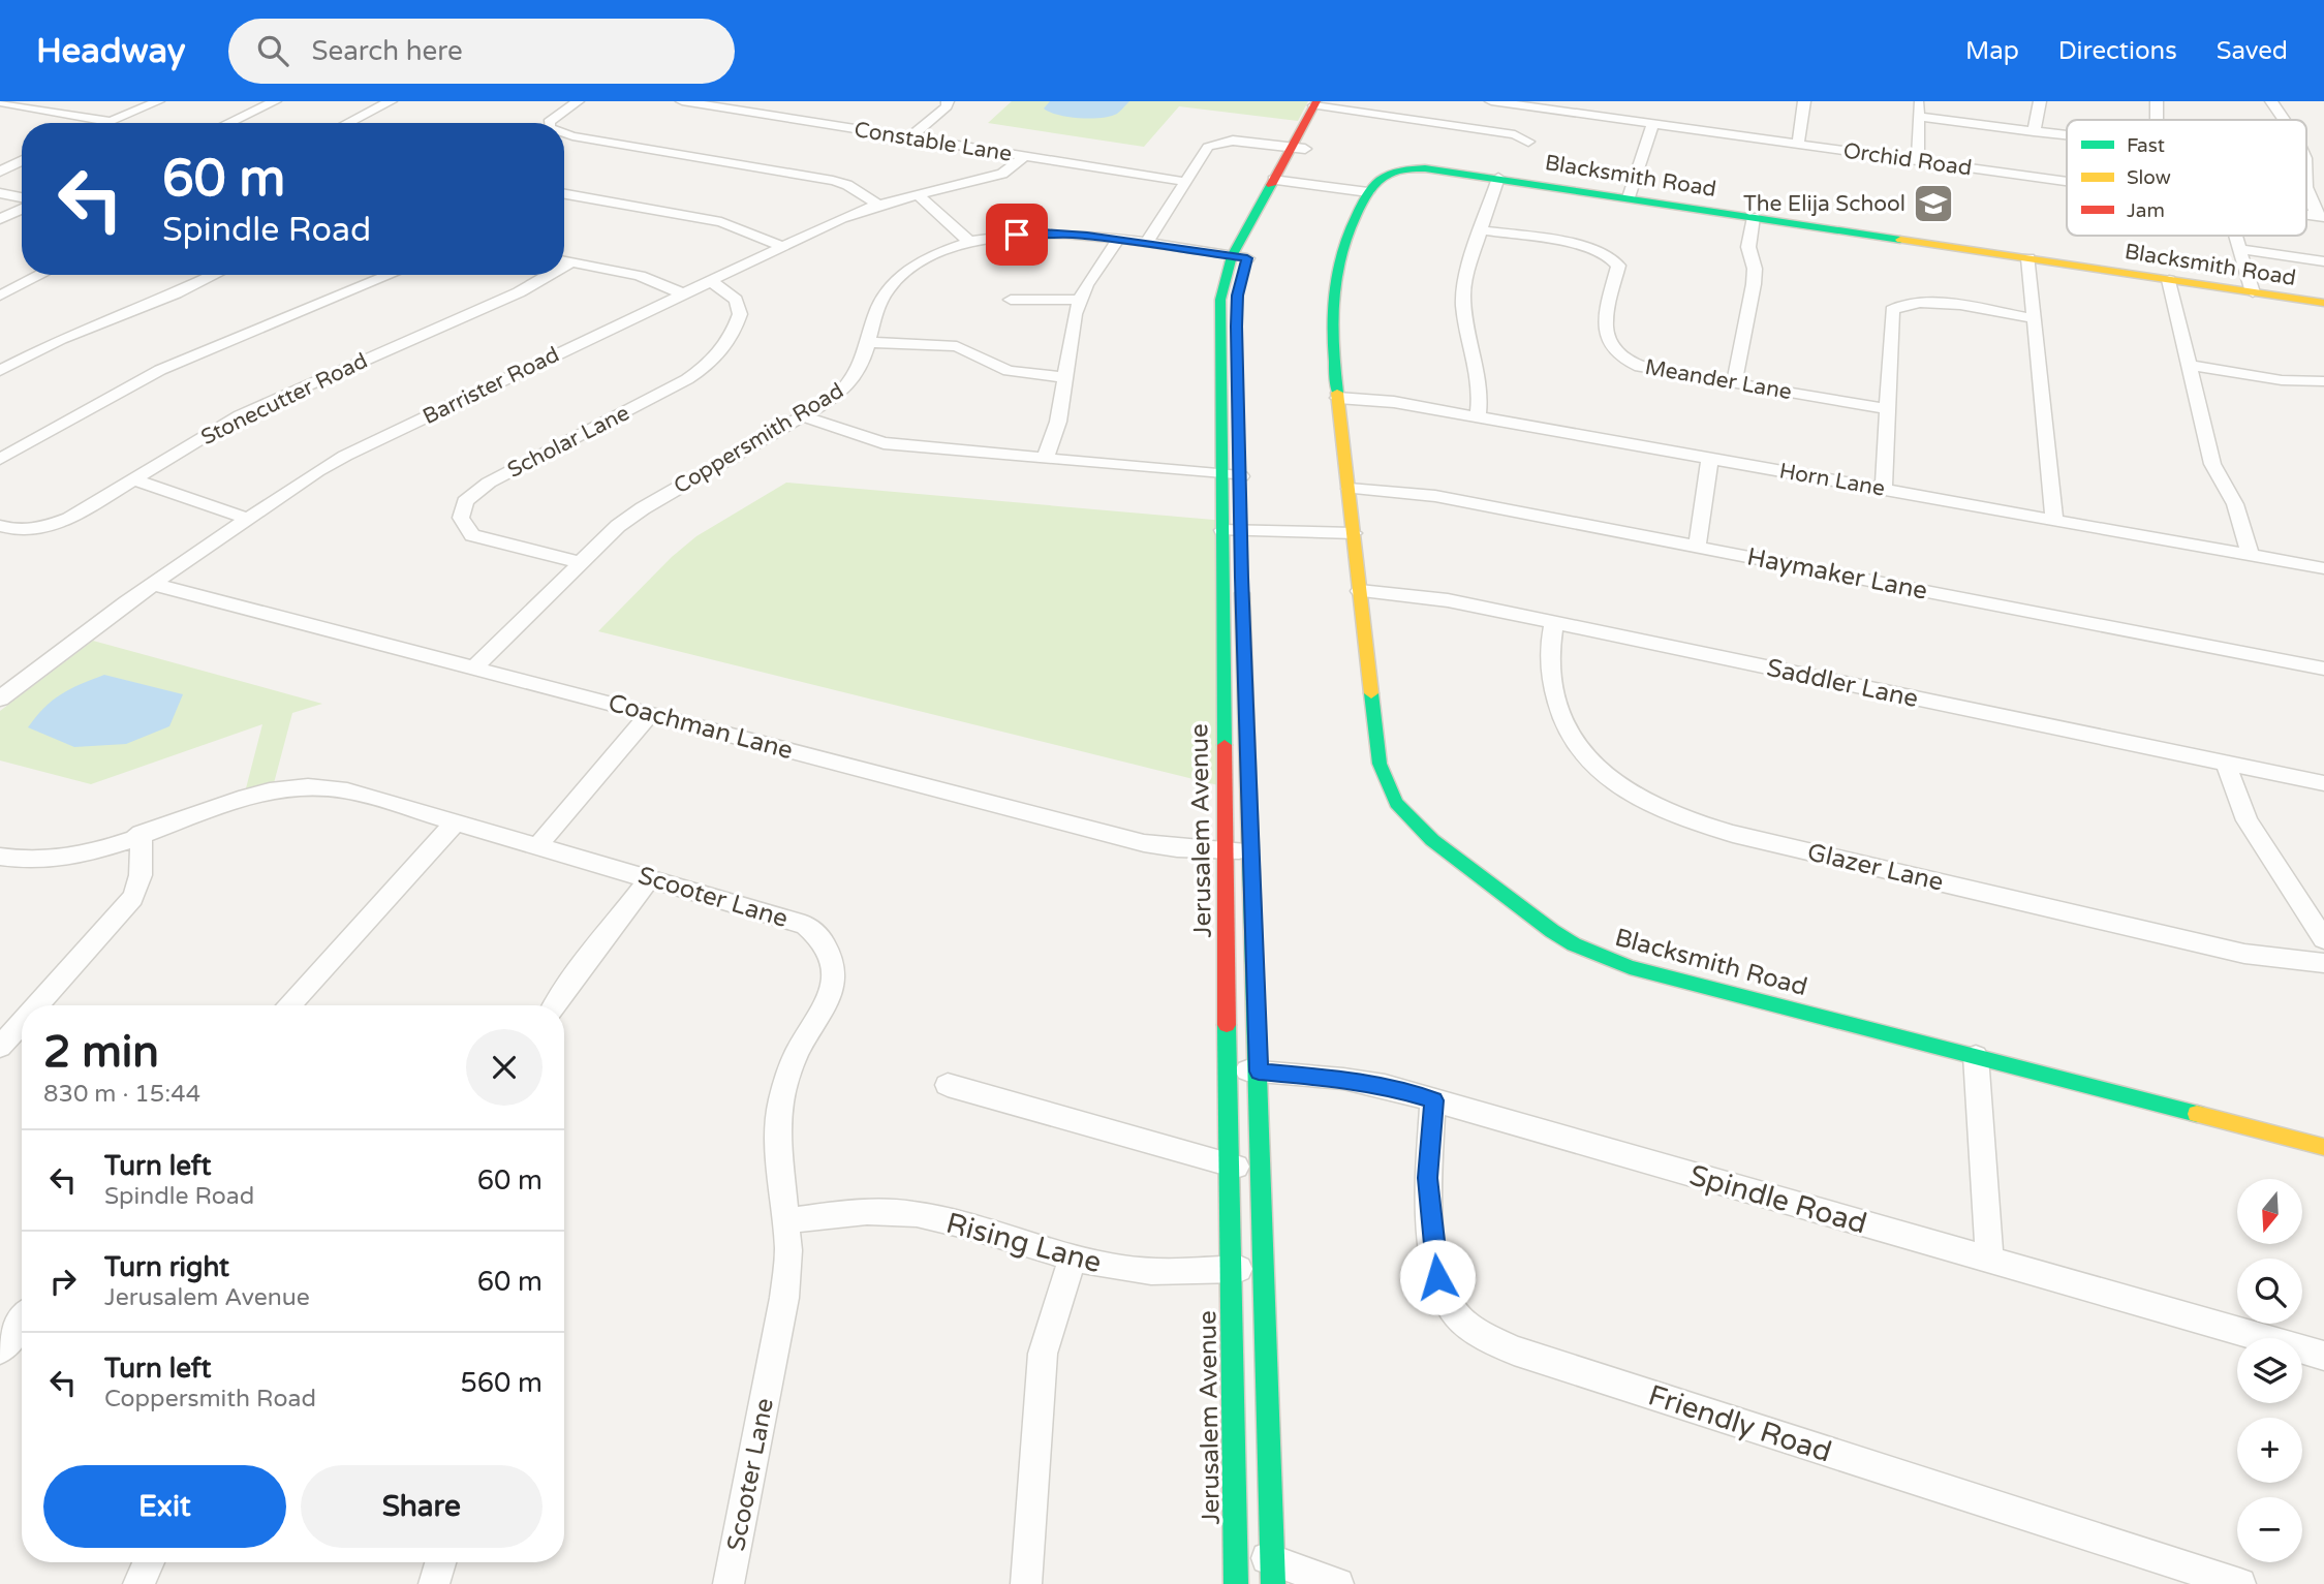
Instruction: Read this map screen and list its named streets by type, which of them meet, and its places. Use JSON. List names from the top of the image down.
{
  "streets": {
    "main road": ["Blacksmith Road", "Jerusalem Avenue"],
    "street": [
      "Constable Lane",
      "Orchid Road",
      "Meander Lane",
      "Barrister Road",
      "Stonecutter Road",
      "Coppersmith Road",
      "Scholar Lane",
      "Horn Lane",
      "Haymaker Lane",
      "Saddler Lane",
      "Coachman Lane",
      "Glazer Lane",
      "Scooter Lane",
      "Spindle Road",
      "Rising Lane",
      "Friendly Road"
    ]
  },
  "crossings": [
    ["Constable Lane", "Barrister Road"],
    ["Blacksmith Road", "Horn Lane"],
    ["Blacksmith Road", "Haymaker Lane"],
    ["Blacksmith Road", "Saddler Lane"],
    ["Barrister Road", "Scholar Lane"],
    ["Barrister Road", "Coachman Lane"],
    ["Coppersmith Road", "Scholar Lane"],
    ["Coppersmith Road", "Coachman Lane"],
    ["Coppersmith Road", "Jerusalem Avenue"],
    ["Saddler Lane", "Glazer Lane"],
    ["Coachman Lane", "Jerusalem Avenue"],
    ["Jerusalem Avenue", "Spindle Road"],
    ["Jerusalem Avenue", "Rising Lane"],
    ["Scooter Lane", "Rising Lane"],
    ["Spindle Road", "Friendly Road"]
  ],
  "places": {
    "school or university": ["The Elija School"]
  },
  "legend": ["Fast", "Slow", "Jam"],
  "north": "bottom",
  "page": {
    "header": "Headway",
    "search": "Search here",
    "nav": ["Map", "Directions", "Saved"],
    "turn": ["60 m", "Spindle Road"],
    "heading": ["2 min", "830 m · 15:44"],
    "list": [
      {
        "name": "Turn left",
        "note": "Spindle Road",
        "value": "60 m"
      },
      {
        "name": "Turn right",
        "note": "Jerusalem Avenue",
        "value": "60 m"
      },
      {
        "name": "Turn left",
        "note": "Coppersmith Road",
        "value": "560 m"
      }
    ],
    "map_buttons": ["+", "−"],
    "buttons": ["Exit", "Share"]
  }
}
